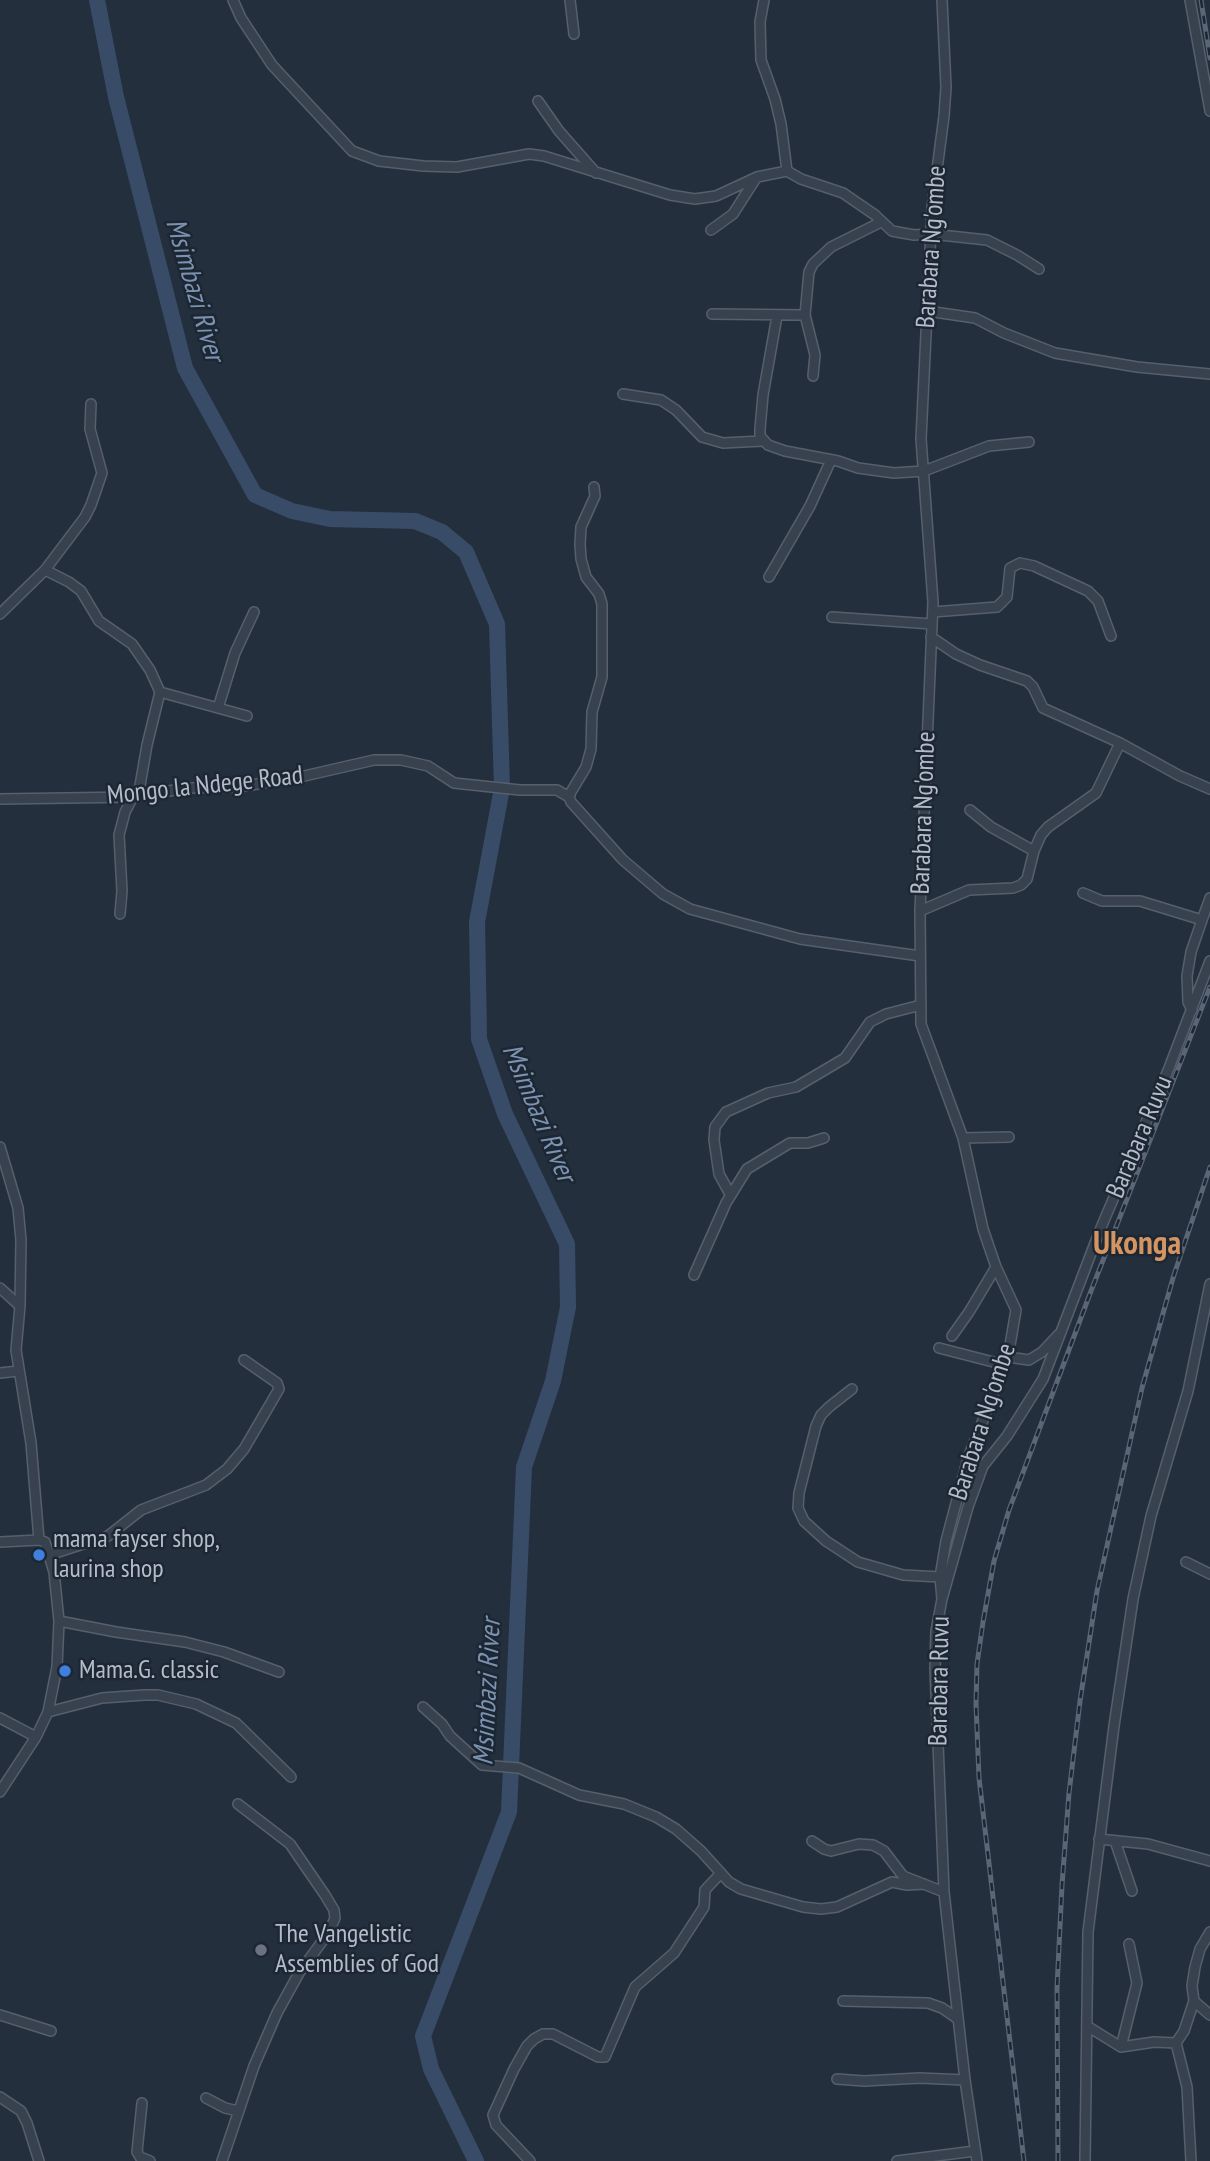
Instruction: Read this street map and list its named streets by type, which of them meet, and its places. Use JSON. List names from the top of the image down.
{
  "streets": {
    "street": ["Barabara Ng'ombe", "Mongo la Ndege Road", "Barabara Ruvu"]
  },
  "crossings": [
    ["Barabara Ng'ombe", "Barabara Ruvu"]
  ],
  "districts": ["Ukonga"],
  "water": ["Msimbazi River"],
  "places": ["mama fayser shop, laurina shop", "Mama.G. classic", "The Vangelistic Assemblies of God"]
}
